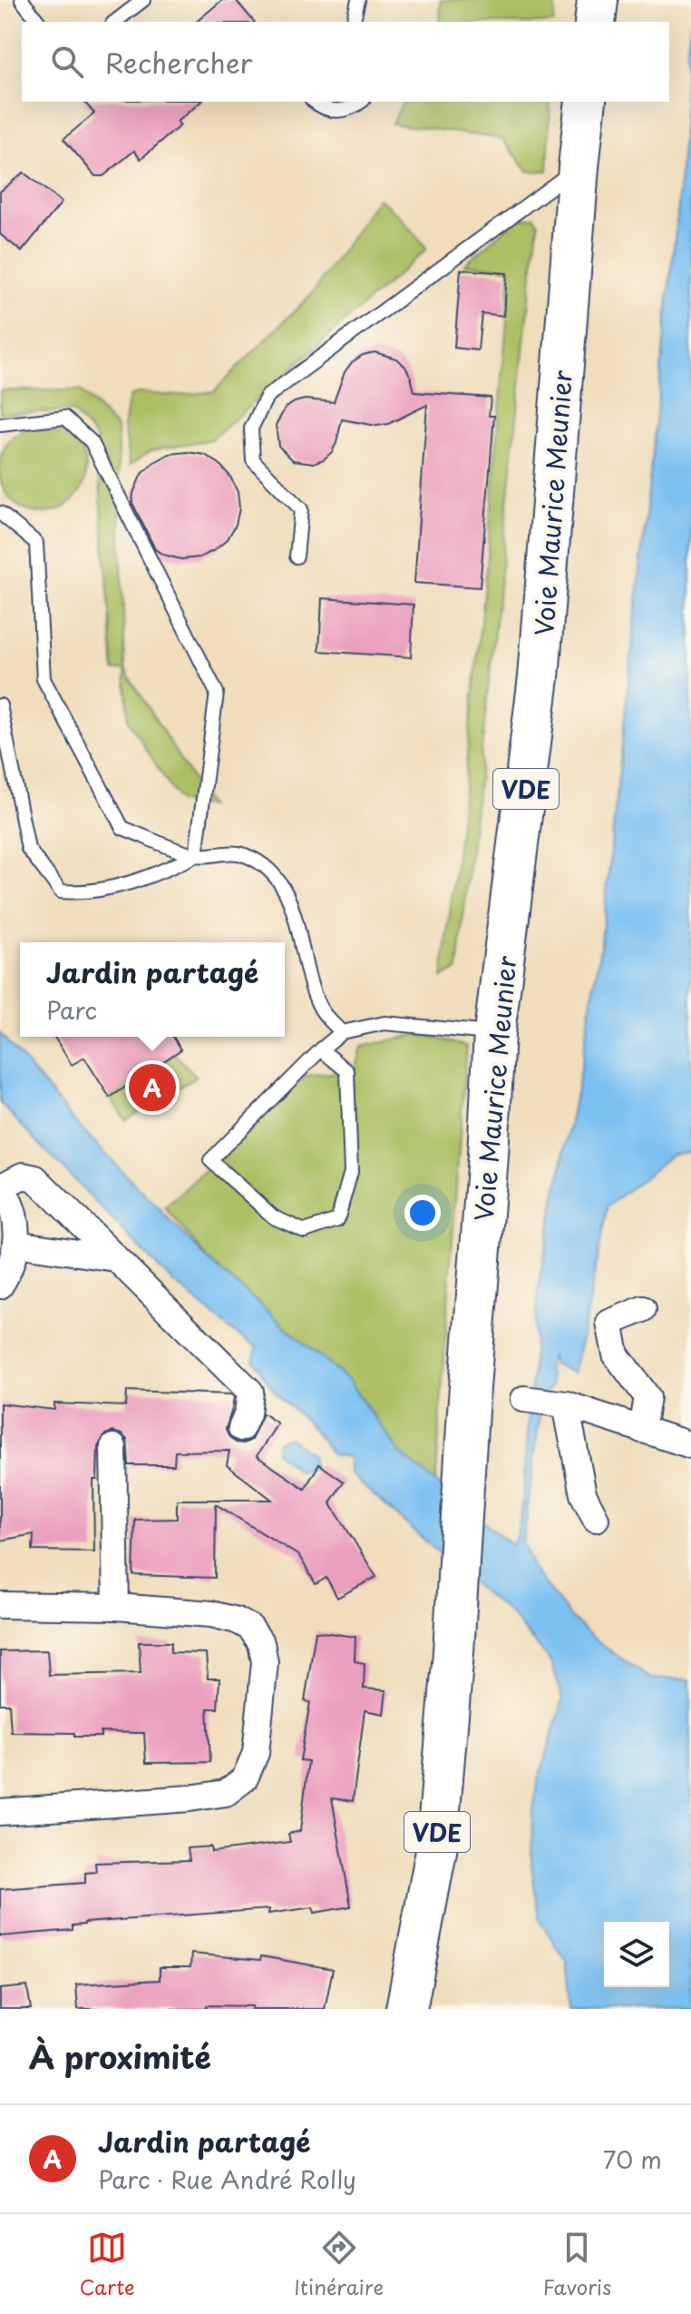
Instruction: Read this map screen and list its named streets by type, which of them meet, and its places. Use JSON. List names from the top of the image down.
{
  "streets": {
    "main road": ["Voie Maurice Meunier", "VDE"]
  },
  "page": {
    "search": "Rechercher",
    "popup": ["Jardin partagé", "Parc"],
    "pins": "A",
    "heading": "À proximité",
    "list": [
      {
        "mark": "A",
        "name": "Jardin partagé",
        "note": "Parc · Rue André Rolly",
        "value": "70 m"
      }
    ],
    "nav": ["Carte", "Itinéraire", "Favoris"]
  }
}
